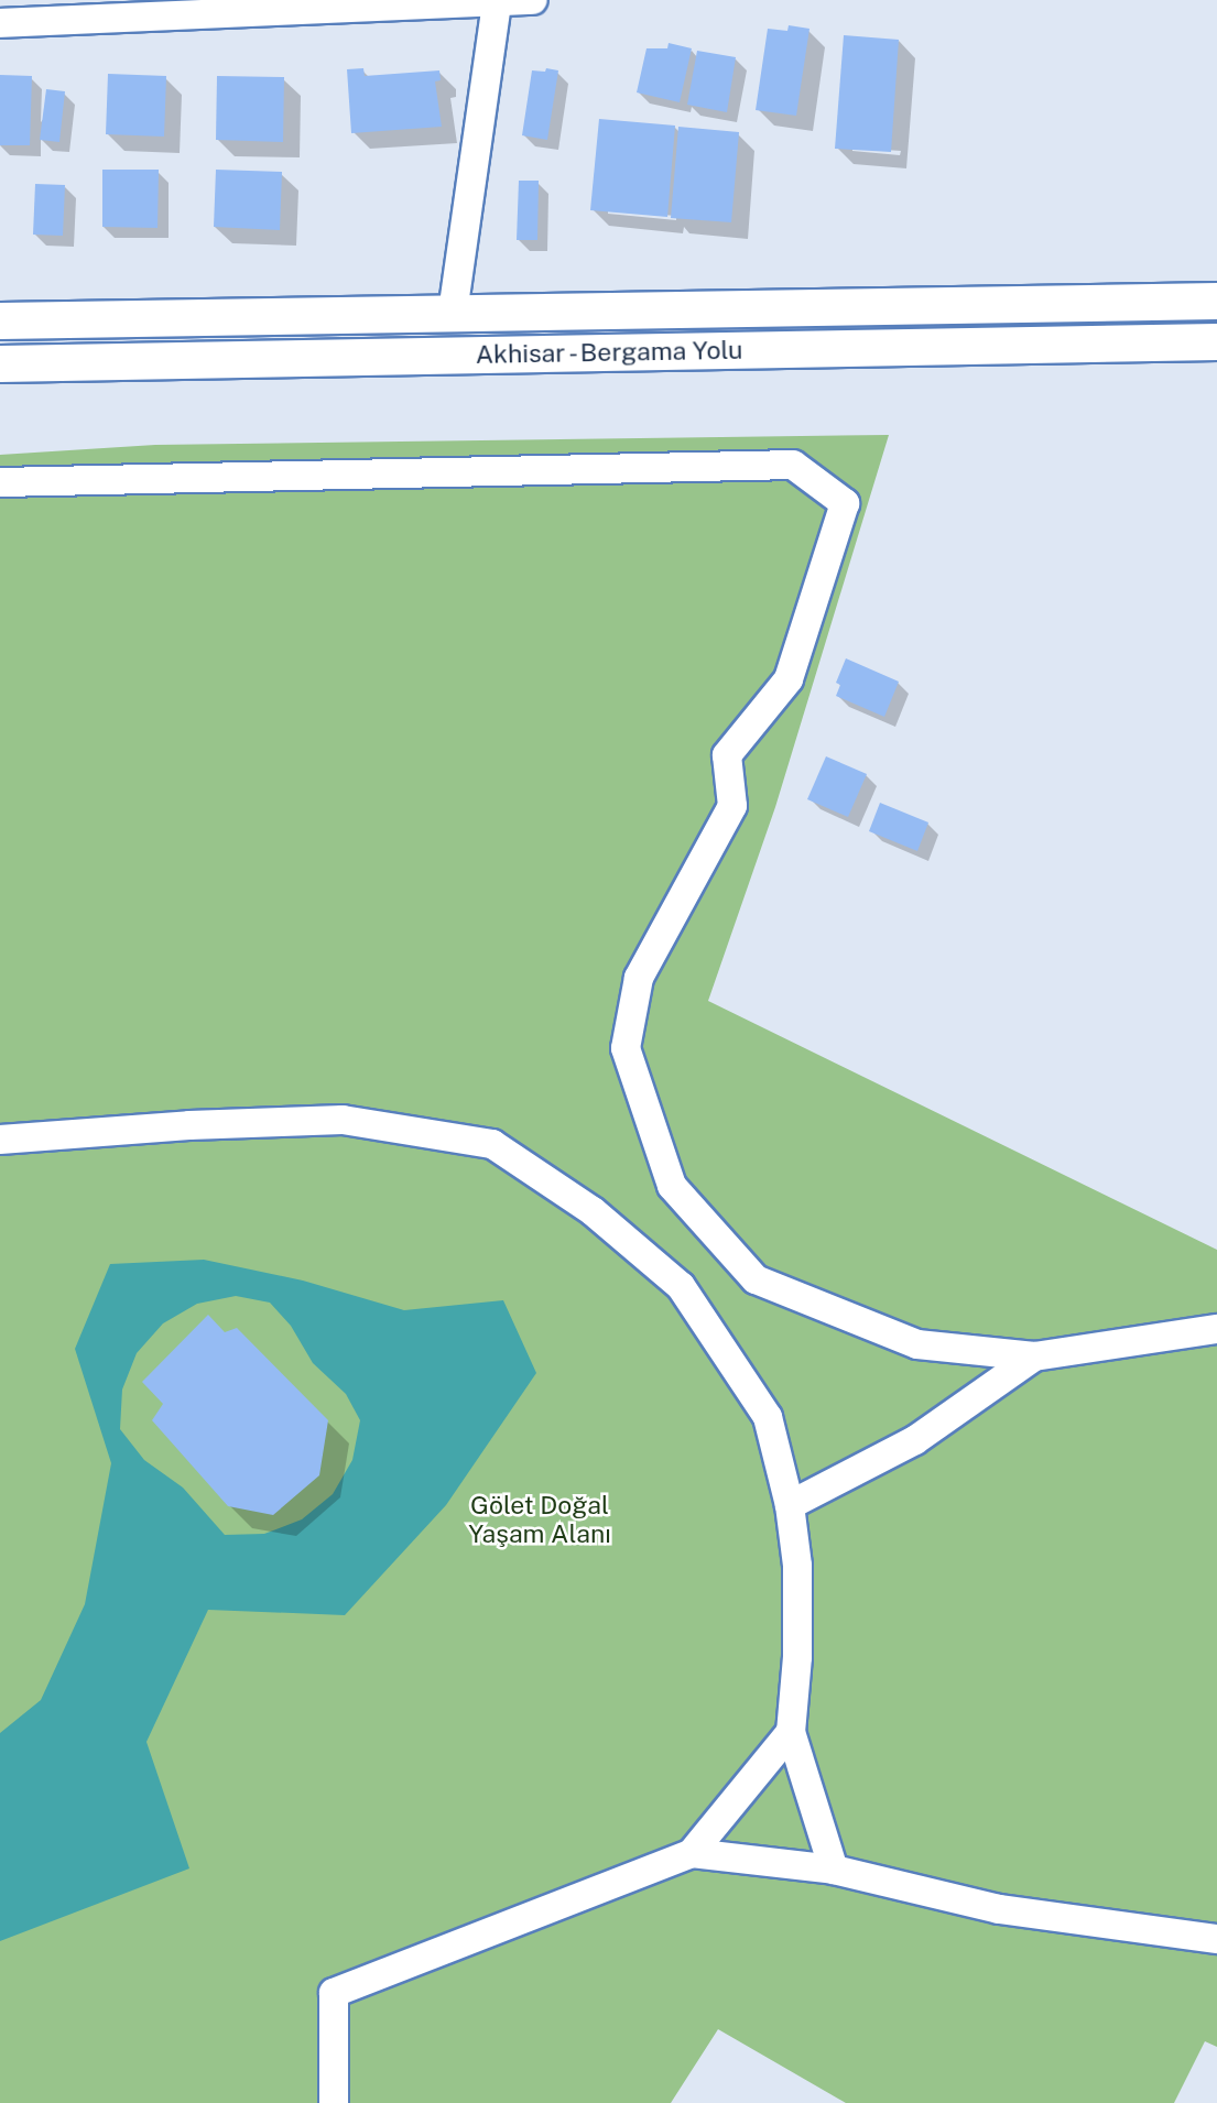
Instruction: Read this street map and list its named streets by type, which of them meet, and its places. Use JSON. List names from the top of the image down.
{
  "streets": {
    "main road": ["Akhisar - Bergama Yolu"]
  },
  "parks": ["Gölet Doğal Yaşam Alanı"]
}
